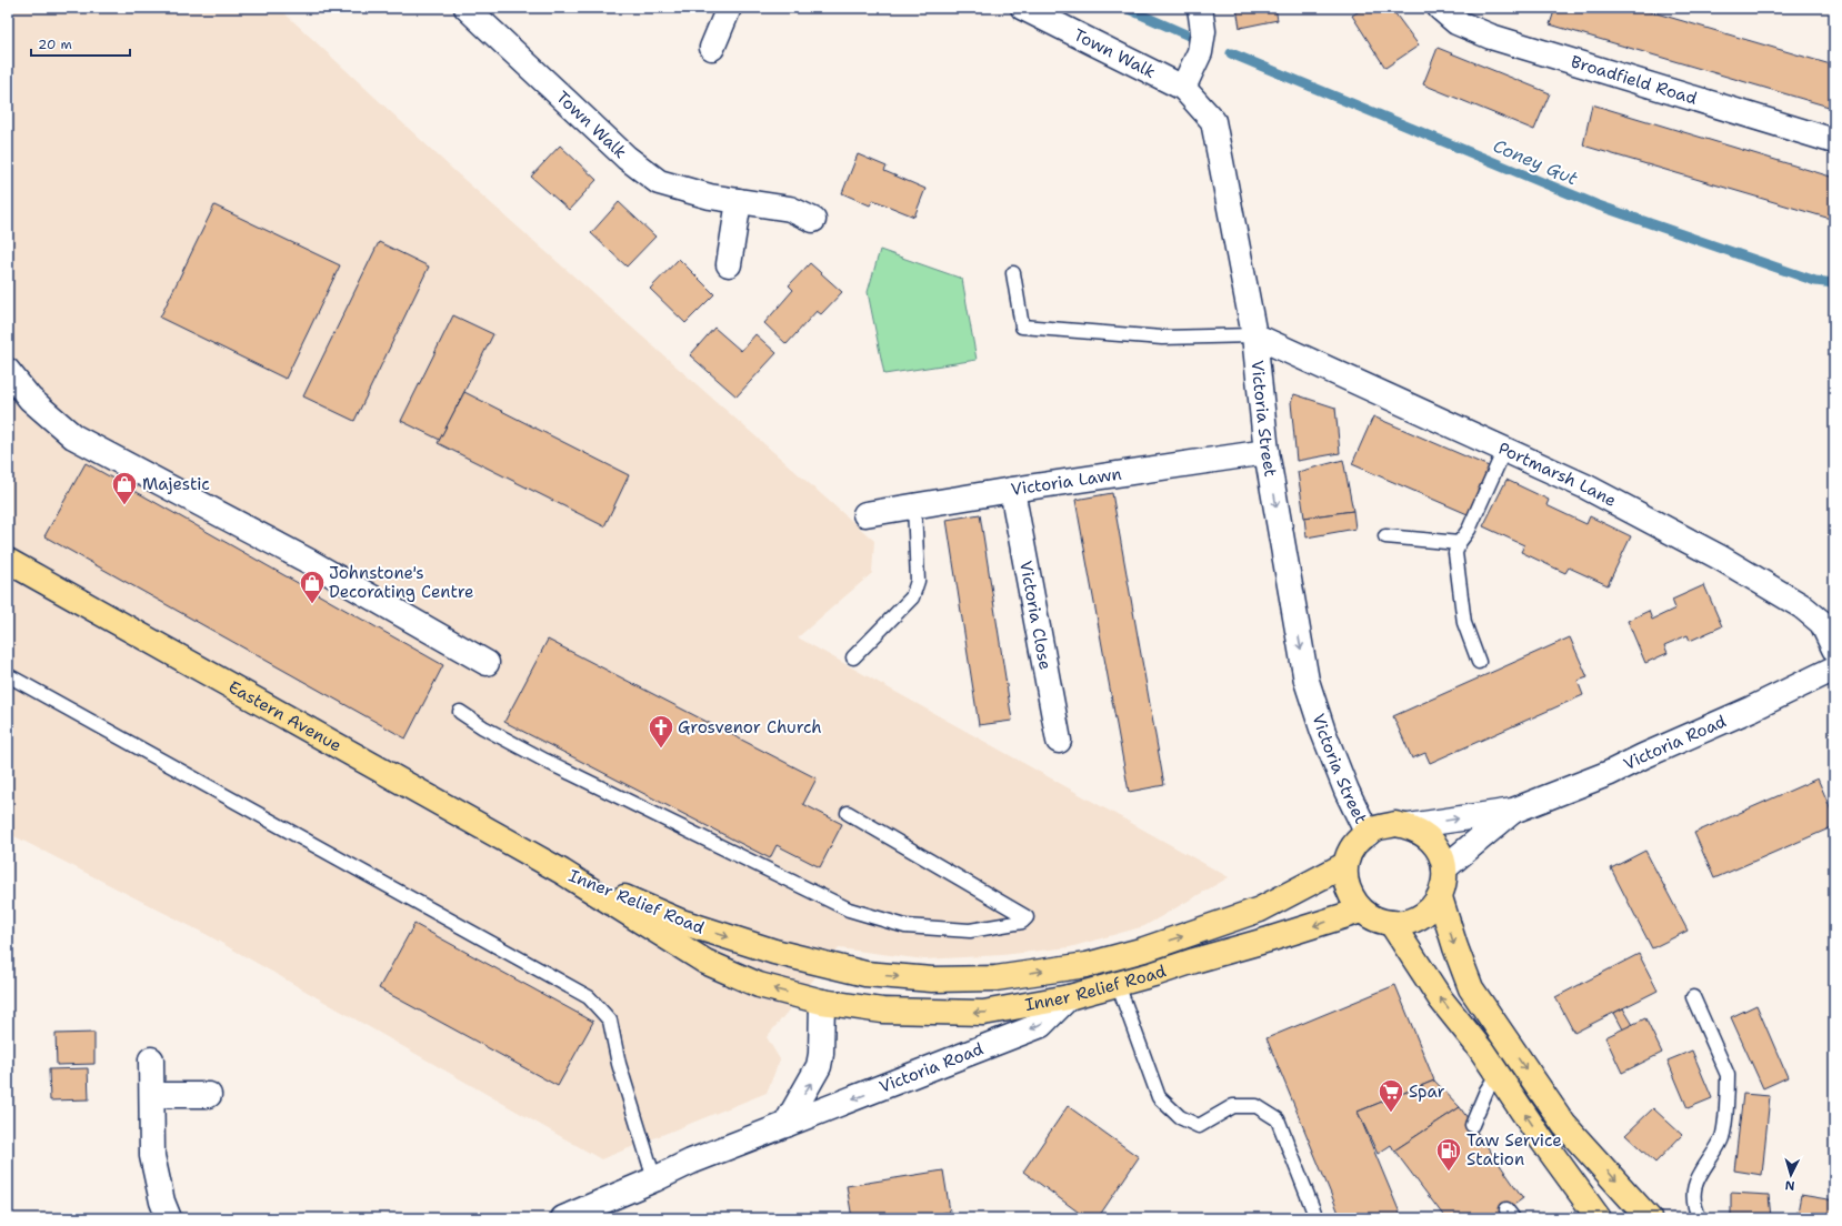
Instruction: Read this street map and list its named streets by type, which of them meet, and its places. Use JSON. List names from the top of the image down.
{
  "streets": {
    "main road": ["Eastern Avenue", "Inner Relief Road"],
    "street": [
      "Town Walk",
      "Broadfield Road",
      "Victoria Street",
      "Portmarsh Lane",
      "Victoria Lawn",
      "Victoria Close",
      "Victoria Road"
    ]
  },
  "crossings": [
    ["Town Walk", "Victoria Street"],
    ["Victoria Street", "Portmarsh Lane"],
    ["Victoria Street", "Victoria Lawn"],
    ["Victoria Street", "Victoria Road"],
    ["Victoria Street", "Inner Relief Road"],
    ["Victoria Lawn", "Victoria Close"],
    ["Eastern Avenue", "Inner Relief Road"],
    ["Victoria Road", "Inner Relief Road"]
  ],
  "one_way": ["Victoria Street"],
  "water": ["Coney Gut"],
  "places": {
    "shop": ["Majestic", "Johnstone's Decorating Centre"],
    "church": ["Grosvenor Church"],
    "supermarket": ["Spar"],
    "fuel station": ["Taw Service Station"]
  },
  "scale_bar": "20 m",
  "north": "bottom"
}
